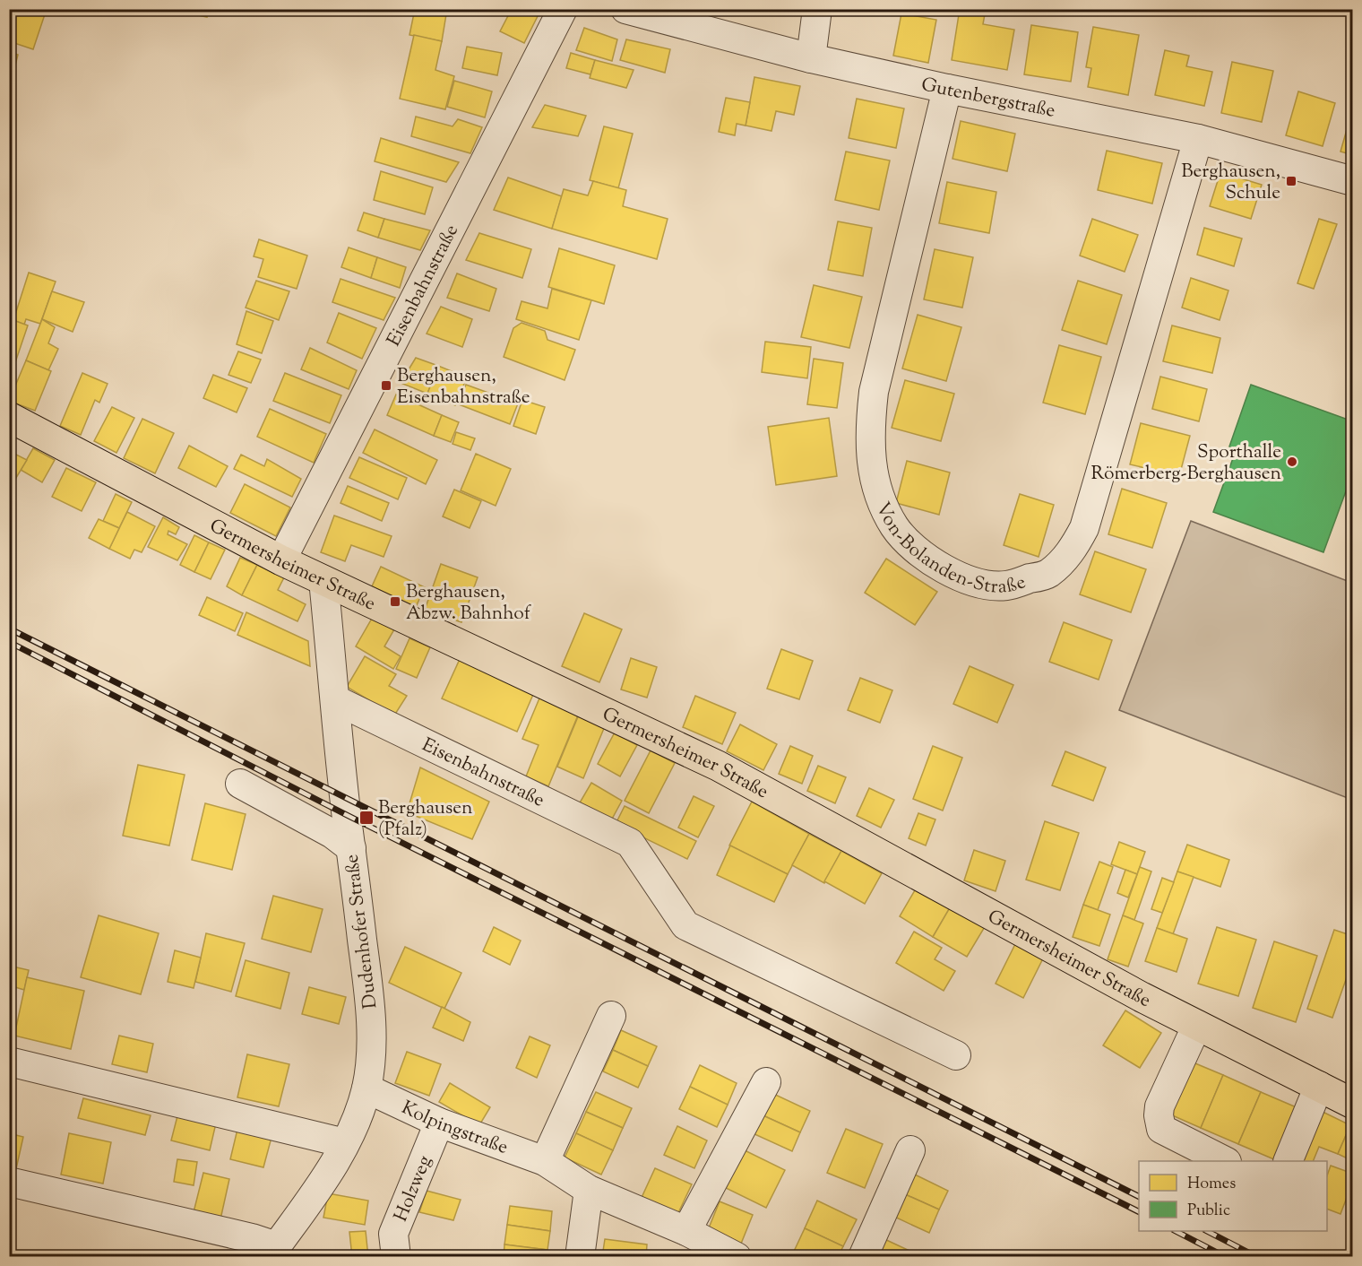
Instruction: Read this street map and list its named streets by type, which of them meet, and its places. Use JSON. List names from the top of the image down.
{
  "streets": {
    "main road": ["Germersheimer Straße"],
    "street": [
      "Gutenbergstraße",
      "Eisenbahnstraße",
      "Von-Bolanden-Straße",
      "Dudenhofer Straße",
      "Kolpingstraße",
      "Holzweg"
    ]
  },
  "crossings": [
    ["Gutenbergstraße", "Von-Bolanden-Straße"],
    ["Eisenbahnstraße", "Germersheimer Straße"],
    ["Eisenbahnstraße", "Dudenhofer Straße"],
    ["Germersheimer Straße", "Dudenhofer Straße"],
    ["Dudenhofer Straße", "Kolpingstraße"],
    ["Kolpingstraße", "Holzweg"]
  ],
  "places": {
    "transit": [
      "Berghausen, Schule",
      "Berghausen, Eisenbahnstraße",
      "Berghausen, Abzw. Bahnhof",
      "Berghausen (Pfalz)"
    ],
    "other": ["Sporthalle Römerberg-Berghausen"]
  },
  "legend": ["Homes", "Public"]
}
